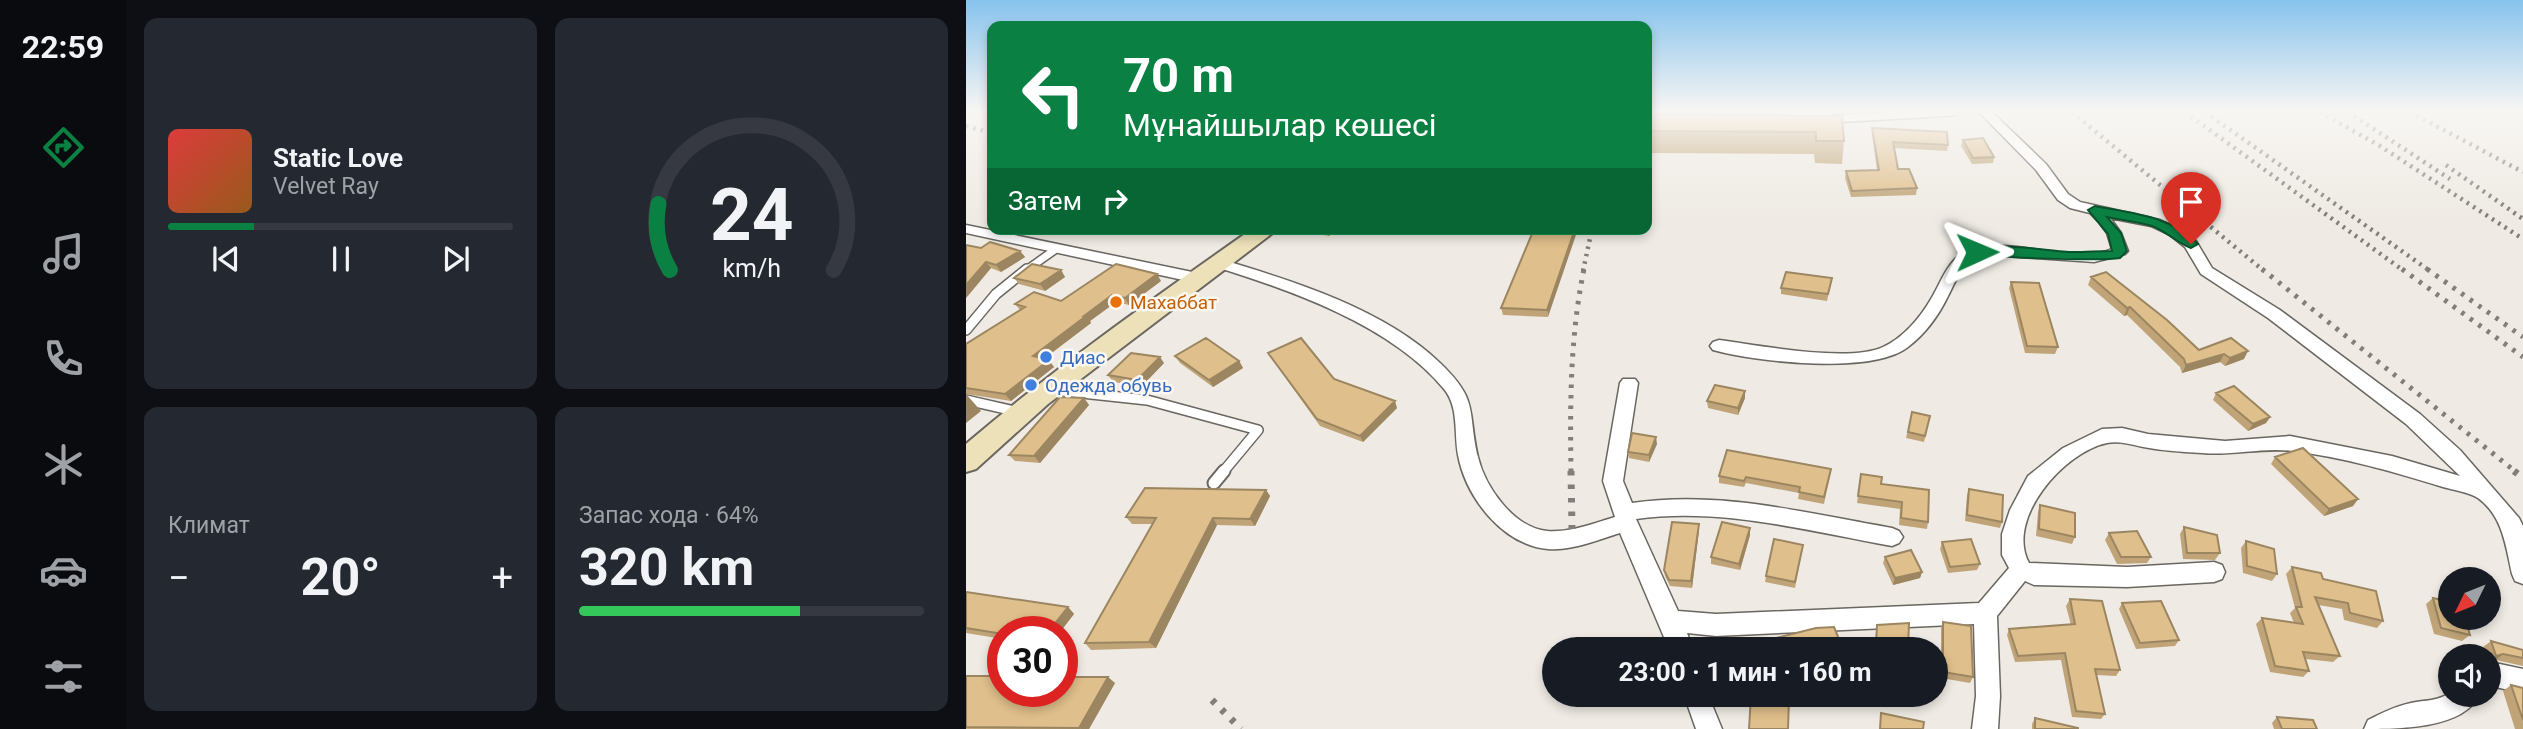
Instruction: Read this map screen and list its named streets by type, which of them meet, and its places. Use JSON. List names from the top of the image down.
{
  "places": ["Махаббат", "Диас", "Одежда обувь"],
  "north": "bottom left",
  "page": {
    "tabs": "22:59",
    "turn": ["70 m", "Мұнайшылар көшесі"],
    "song": ["Static Love", "Velvet Ray"],
    "then": "Затем",
    "tile": [
      "Климат",
      ["Запас хода · 64%", "320 km"]
    ],
    "heat": ["−", "20°", "+"],
    "limit": "30",
    "trip": "23:00 · 1 мин · 160 m",
    "gauge": ["24", "km/h"]
  }
}
